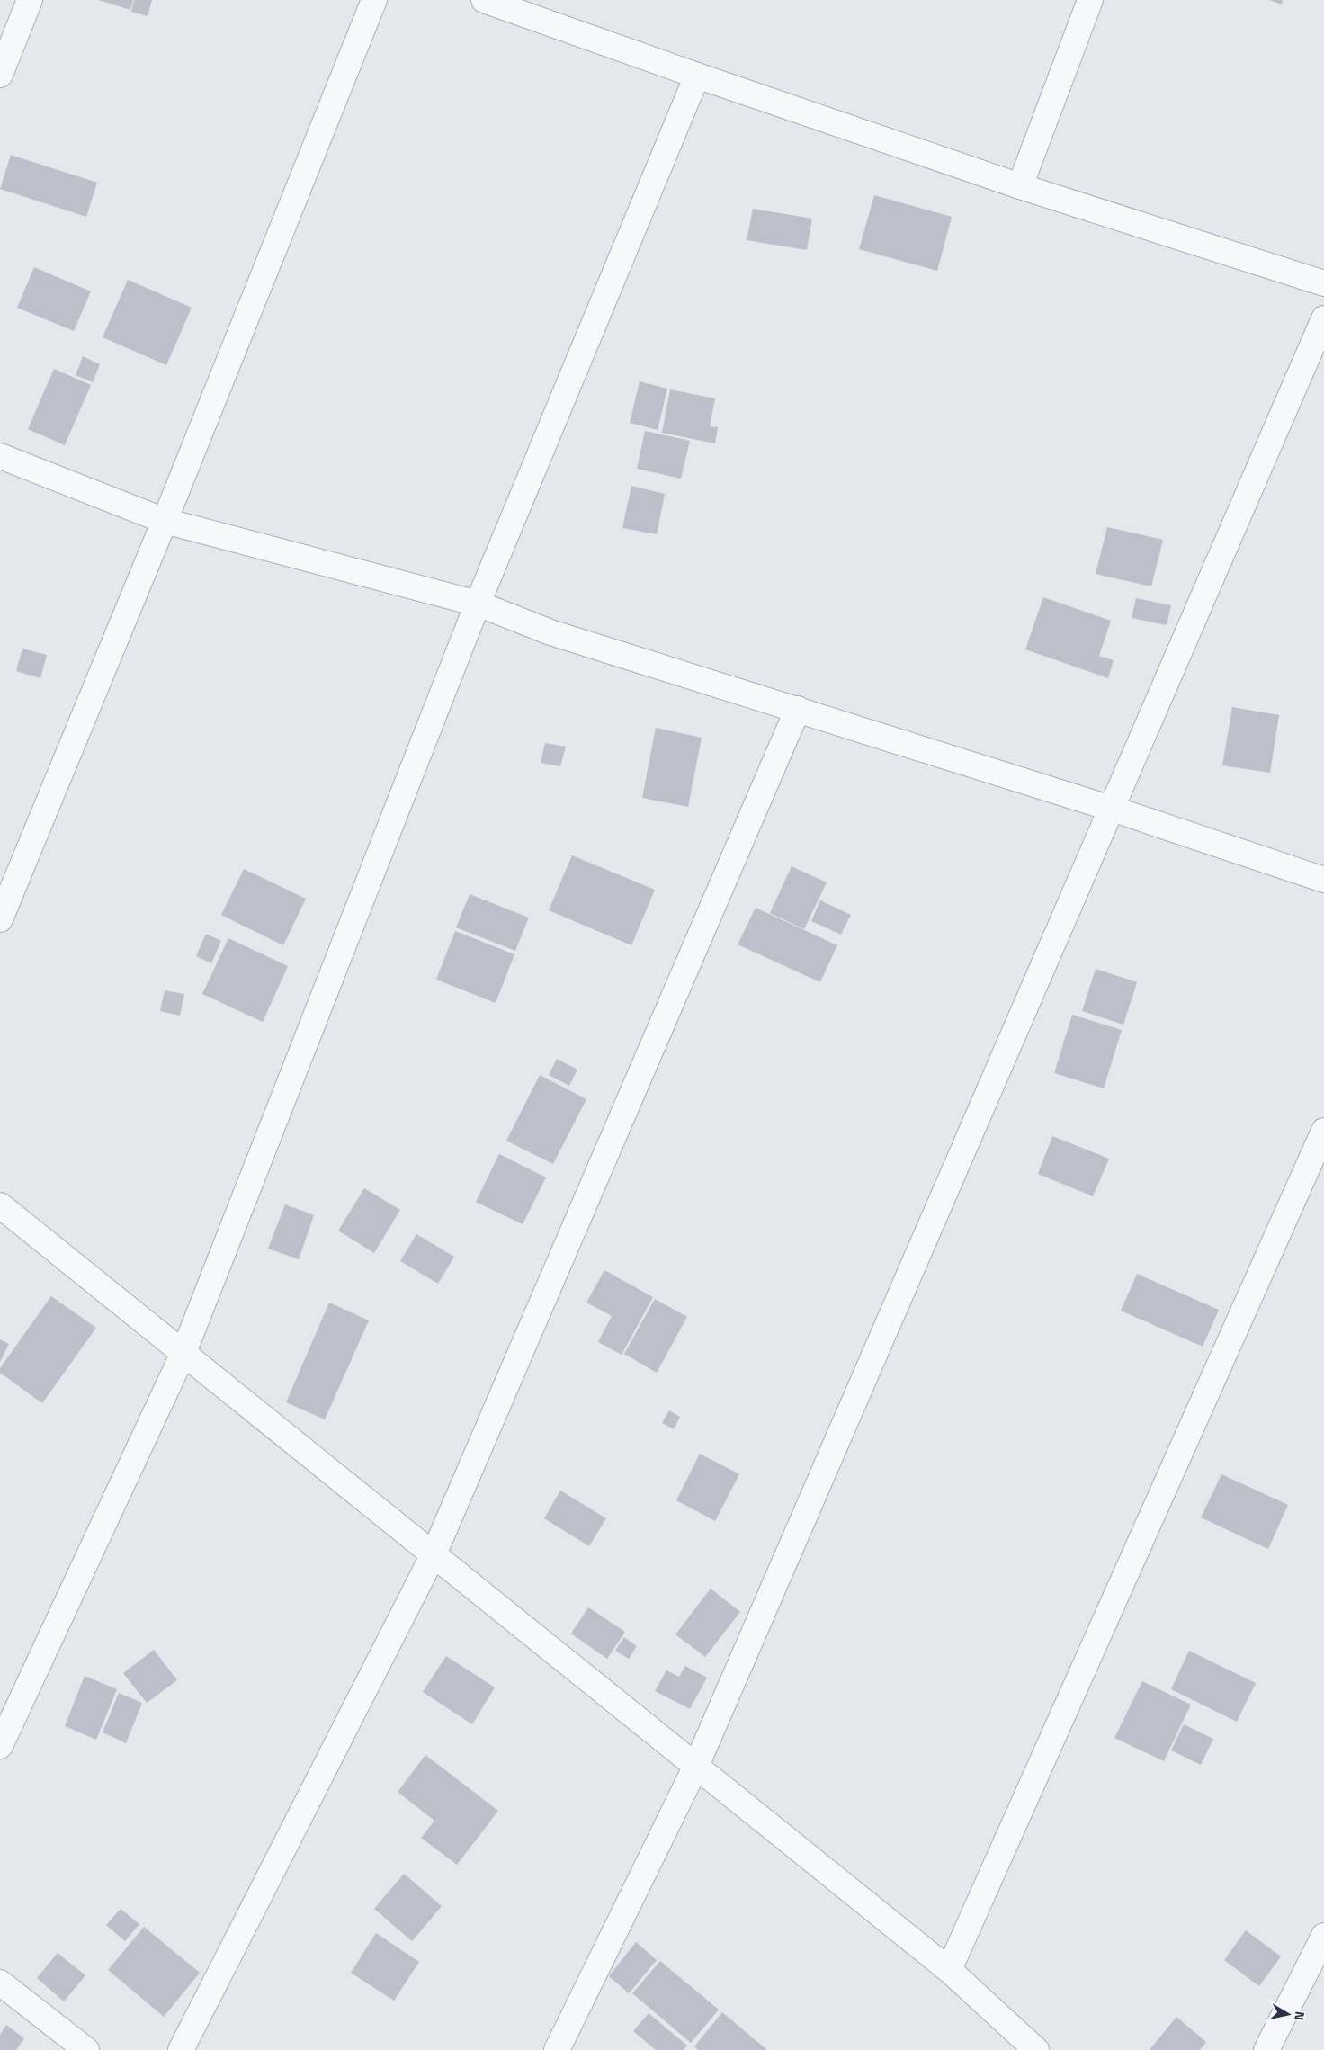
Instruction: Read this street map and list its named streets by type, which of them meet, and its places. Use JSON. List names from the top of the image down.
{
  "north": "right"
}
